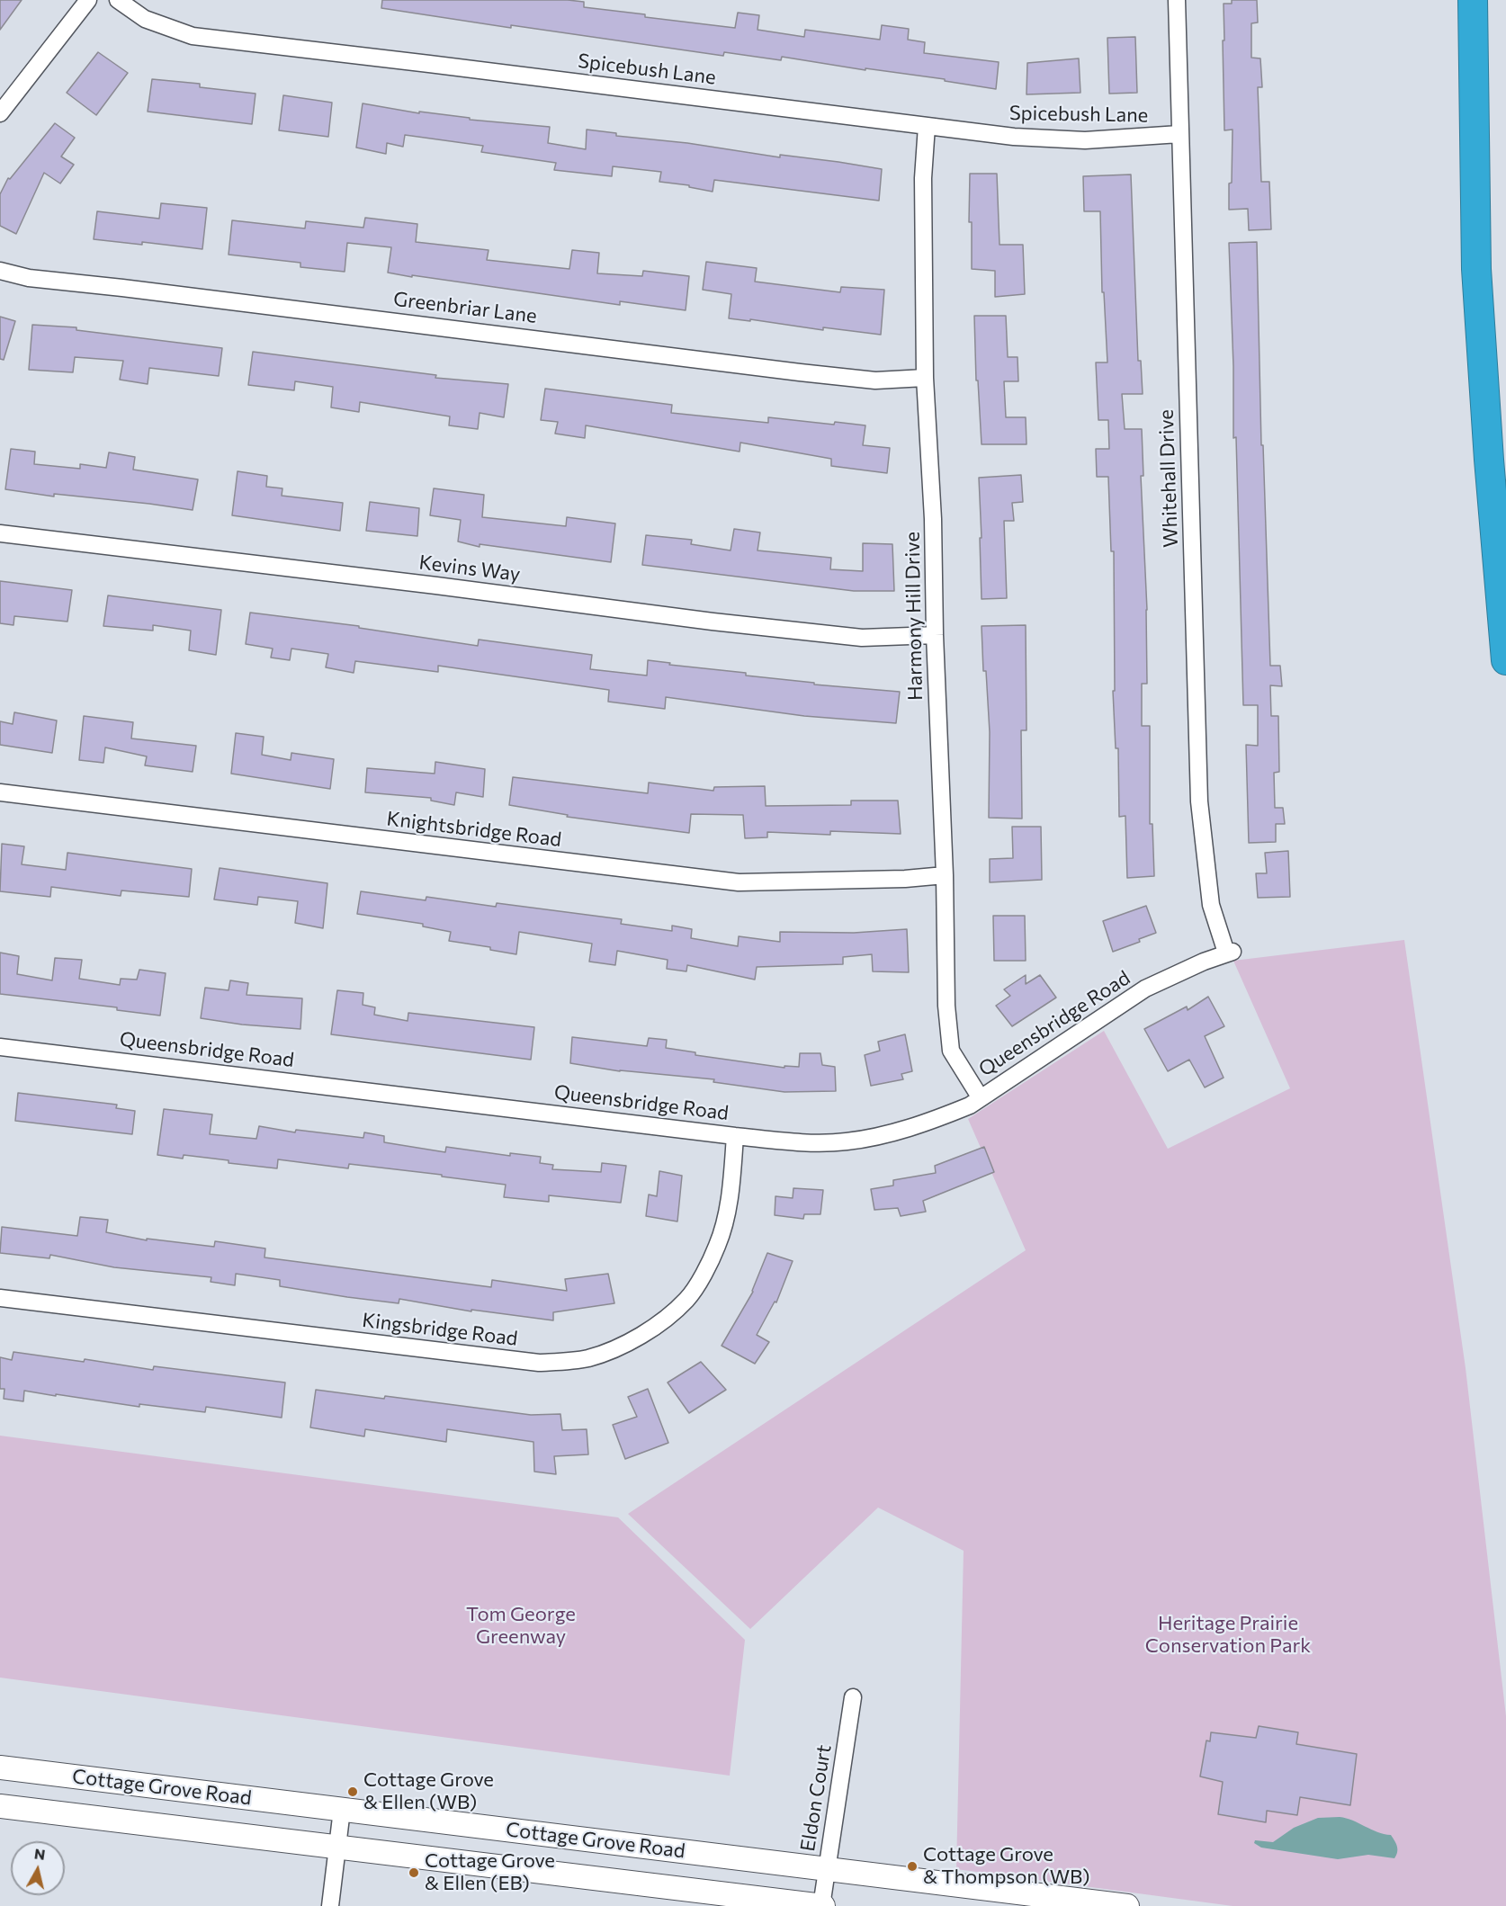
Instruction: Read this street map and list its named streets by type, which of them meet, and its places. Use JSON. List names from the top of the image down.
{
  "streets": {
    "main road": ["Cottage Grove Road"],
    "street": [
      "Spicebush Lane",
      "Greenbriar Lane",
      "Whitehall Drive",
      "Kevins Way",
      "Harmony Hill Drive",
      "Knightsbridge Road",
      "Queensbridge Road",
      "Kingsbridge Road",
      "Eldon Court"
    ]
  },
  "crossings": [
    ["Spicebush Lane", "Whitehall Drive"],
    ["Spicebush Lane", "Harmony Hill Drive"],
    ["Greenbriar Lane", "Harmony Hill Drive"],
    ["Whitehall Drive", "Queensbridge Road"],
    ["Kevins Way", "Harmony Hill Drive"],
    ["Harmony Hill Drive", "Knightsbridge Road"],
    ["Harmony Hill Drive", "Queensbridge Road"],
    ["Queensbridge Road", "Kingsbridge Road"],
    ["Cottage Grove Road", "Eldon Court"]
  ],
  "parks": ["Tom George Greenway", "Heritage Prairie Conservation Park"],
  "places": ["Cottage Grove & Ellen (WB)", "Cottage Grove & Thompson (WB)", "Cottage Grove & Ellen (EB)"],
  "north": "top"
}
